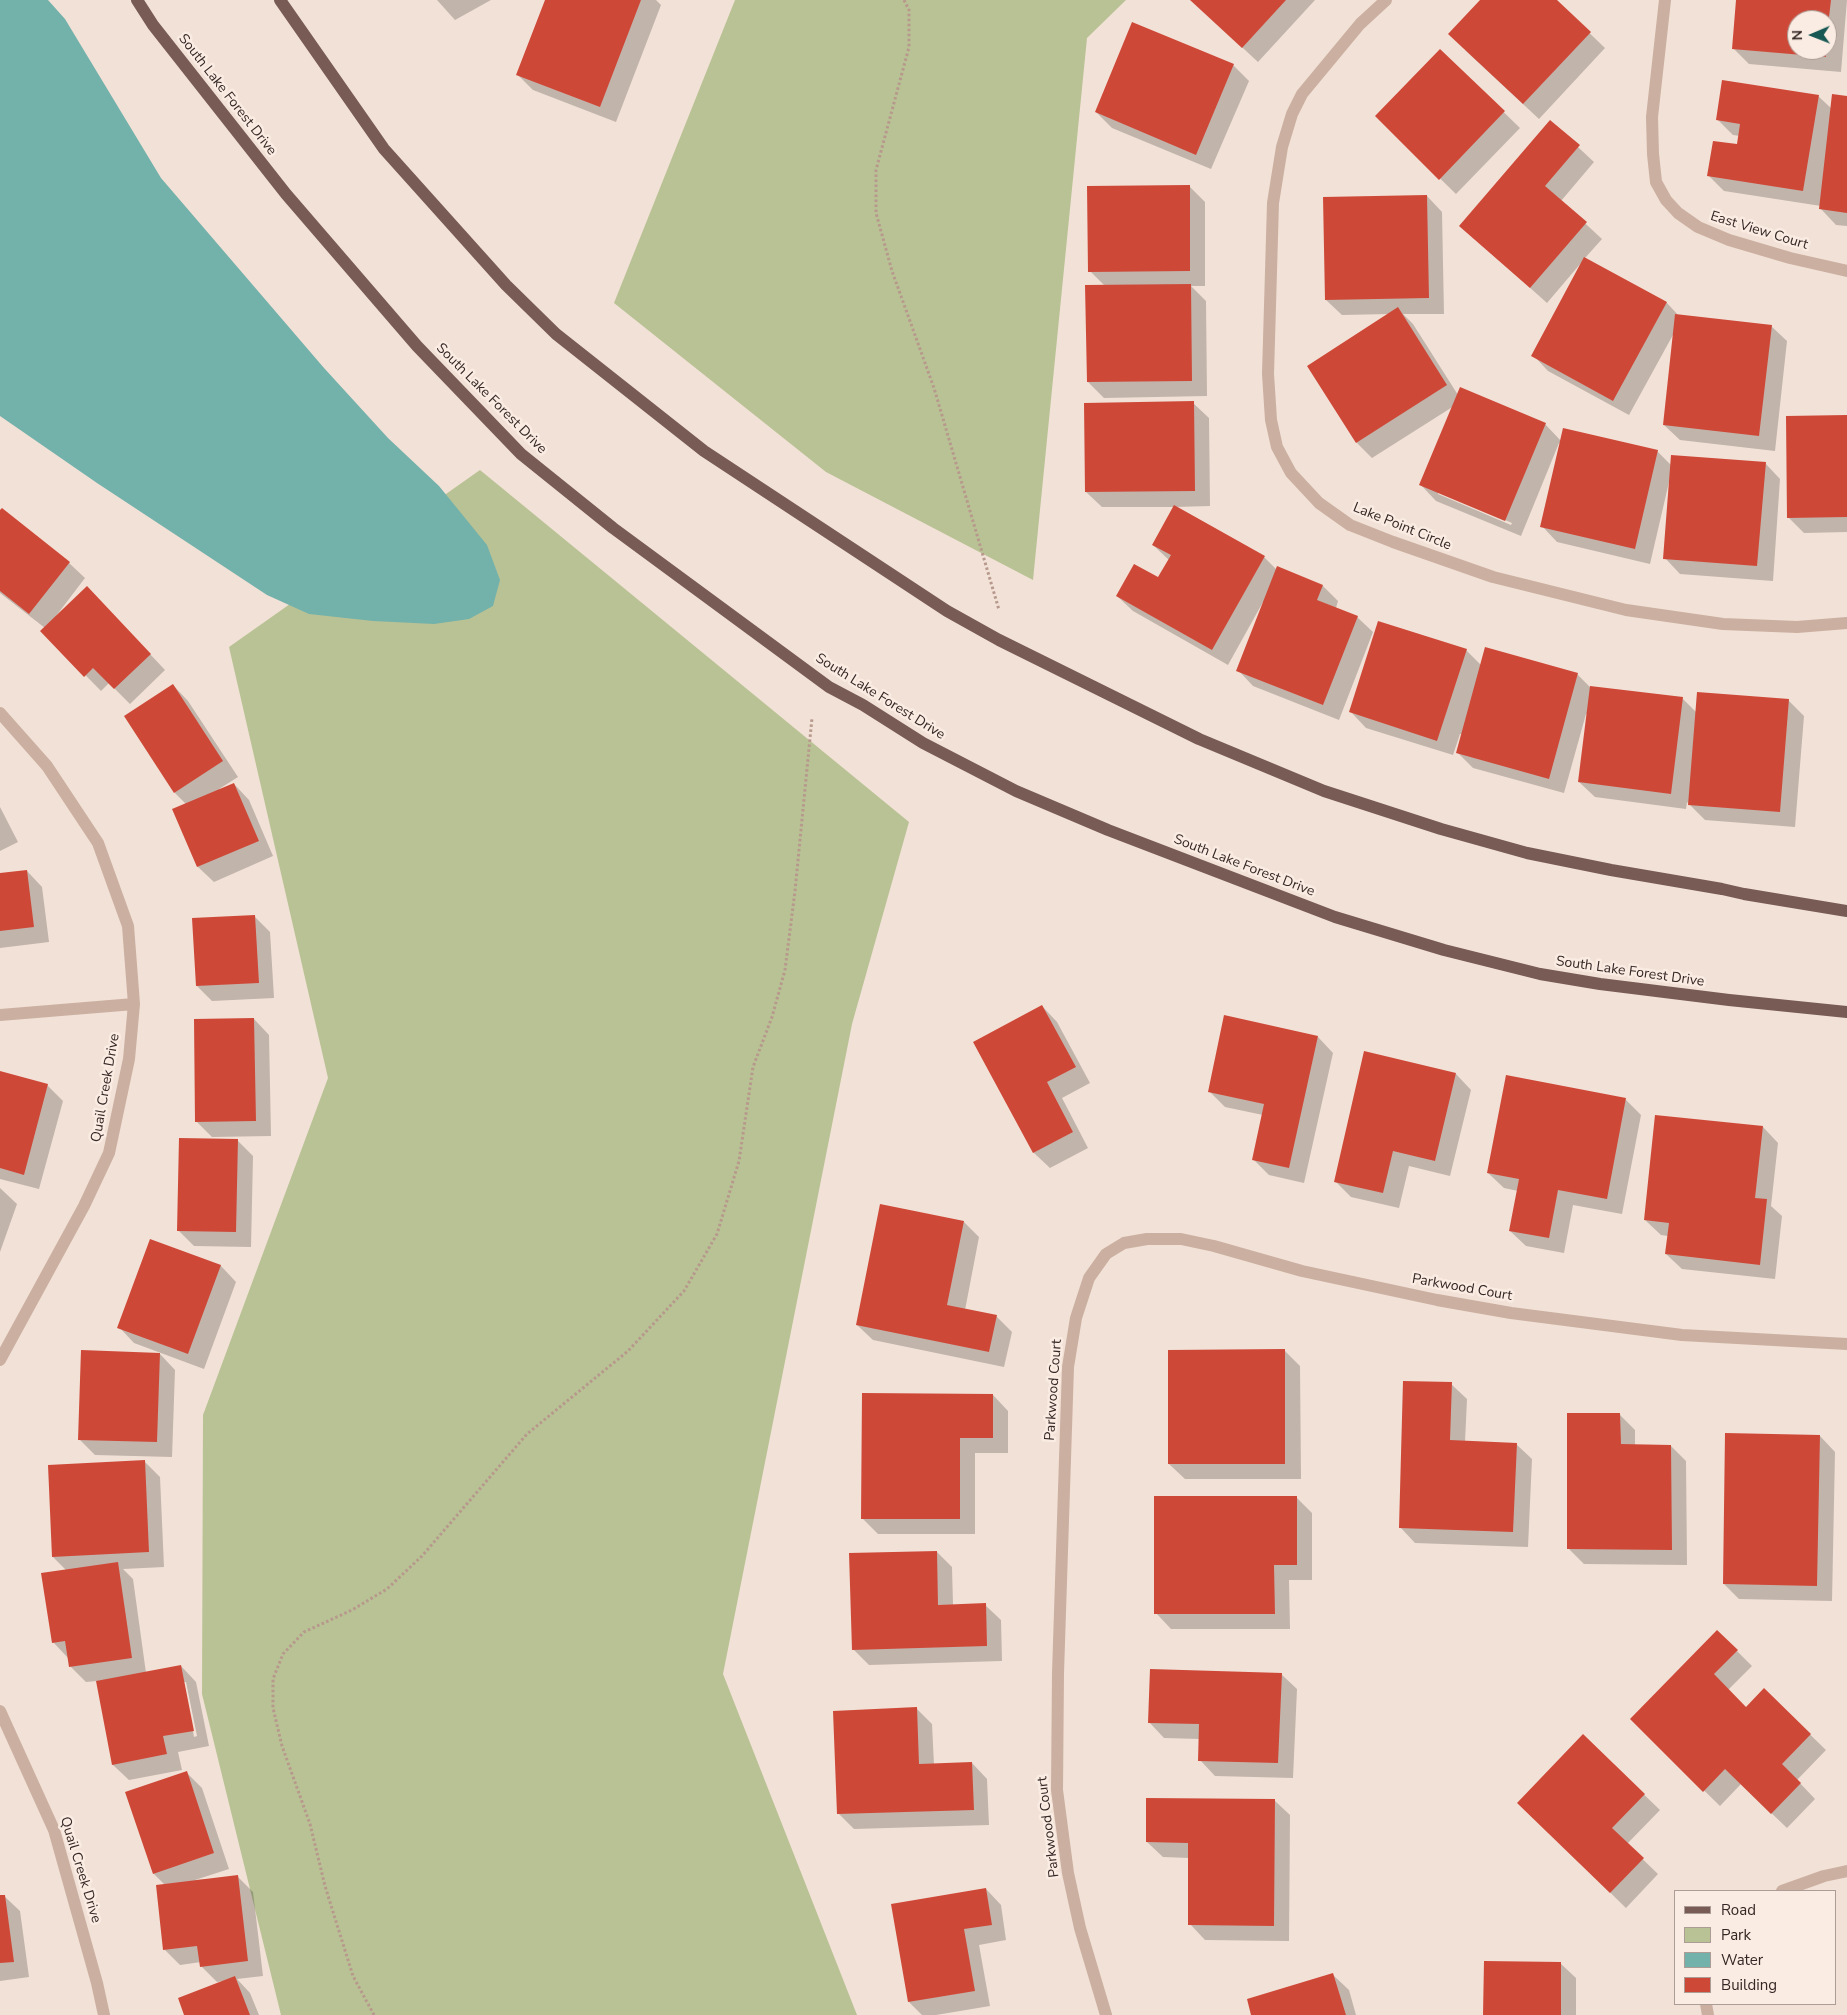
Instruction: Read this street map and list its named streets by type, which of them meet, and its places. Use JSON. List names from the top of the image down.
{
  "streets": {
    "main road": ["South Lake Forest Drive"],
    "street": [
      "East View Court",
      "Lake Point Circle",
      "Quail Creek Drive",
      "Parkwood Court"
    ]
  },
  "legend": [
    "Road",
    "Park",
    "Water",
    "Building"
  ],
  "north": "left"
}
